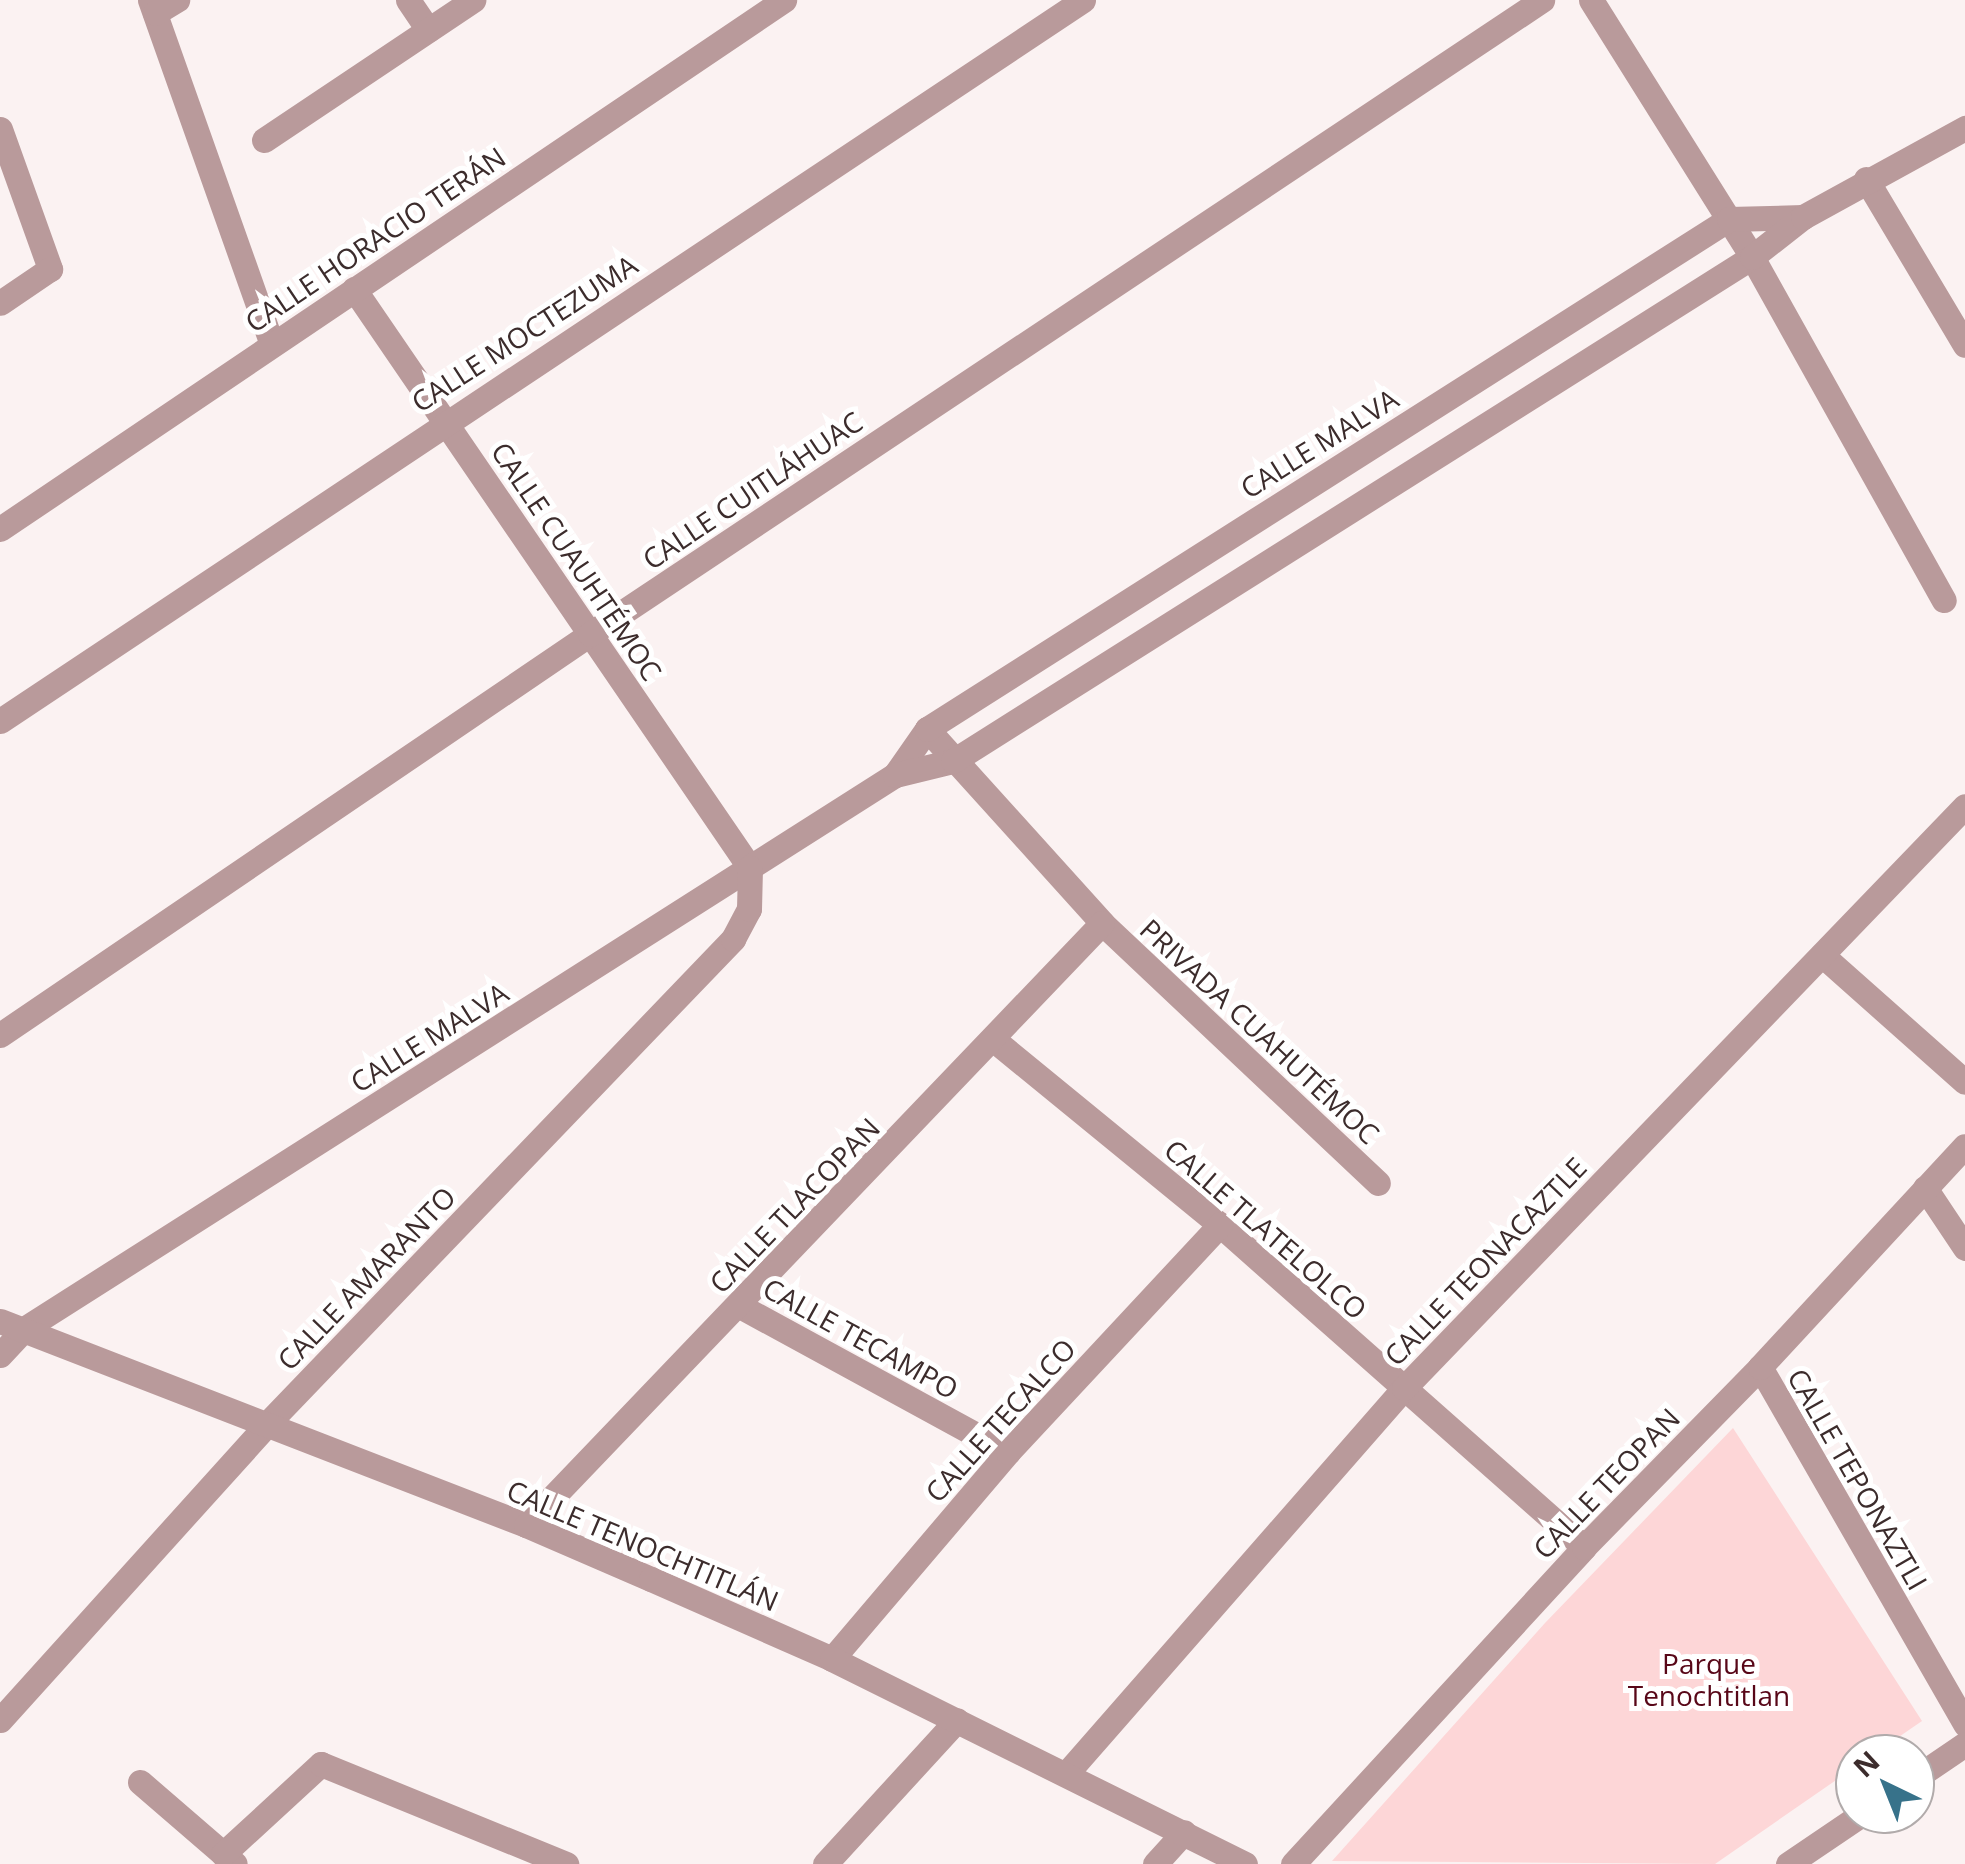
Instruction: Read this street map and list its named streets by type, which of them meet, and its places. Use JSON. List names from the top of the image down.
{
  "streets": {
    "street": [
      "CALLE HORACIO TERÁN",
      "CALLE MOCTEZUMA",
      "CALLE MALVA",
      "CALLE CUITLÁHUAC",
      "CALLE CUAUHTÉMOC",
      "PRIVADA CUAHUTÉMOC",
      "CALLE TLACOPAN",
      "CALLE TLATELOLCO",
      "CALLE TEONACAZTLE",
      "CALLE AMARANTO",
      "CALLE TECAMPO",
      "CALLE TECALCO",
      "CALLE TEPONAZTLI",
      "CALLE TEOPAN",
      "CALLE TENOCHTITLÁN"
    ]
  },
  "crossings": [
    ["CALLE HORACIO TERÁN", "CALLE CUAUHTÉMOC"],
    ["CALLE MOCTEZUMA", "CALLE CUAUHTÉMOC"],
    ["CALLE MALVA", "CALLE CUAUHTÉMOC"],
    ["CALLE MALVA", "PRIVADA CUAHUTÉMOC"],
    ["CALLE MALVA", "CALLE AMARANTO"],
    ["CALLE MALVA", "CALLE TENOCHTITLÁN"],
    ["CALLE CUITLÁHUAC", "CALLE CUAUHTÉMOC"],
    ["CALLE CUAUHTÉMOC", "CALLE AMARANTO"],
    ["PRIVADA CUAHUTÉMOC", "CALLE TLACOPAN"],
    ["CALLE TLACOPAN", "CALLE TLATELOLCO"],
    ["CALLE TLACOPAN", "CALLE TECAMPO"],
    ["CALLE TLACOPAN", "CALLE TENOCHTITLÁN"],
    ["CALLE TLATELOLCO", "CALLE TEONACAZTLE"],
    ["CALLE TLATELOLCO", "CALLE TECALCO"],
    ["CALLE TLATELOLCO", "CALLE TEOPAN"],
    ["CALLE TEONACAZTLE", "CALLE TENOCHTITLÁN"],
    ["CALLE AMARANTO", "CALLE TENOCHTITLÁN"],
    ["CALLE TECAMPO", "CALLE TECALCO"],
    ["CALLE TECALCO", "CALLE TENOCHTITLÁN"],
    ["CALLE TEPONAZTLI", "CALLE TEOPAN"]
  ],
  "parks": ["Parque Tenochtitlan"],
  "north": "top left"
}
